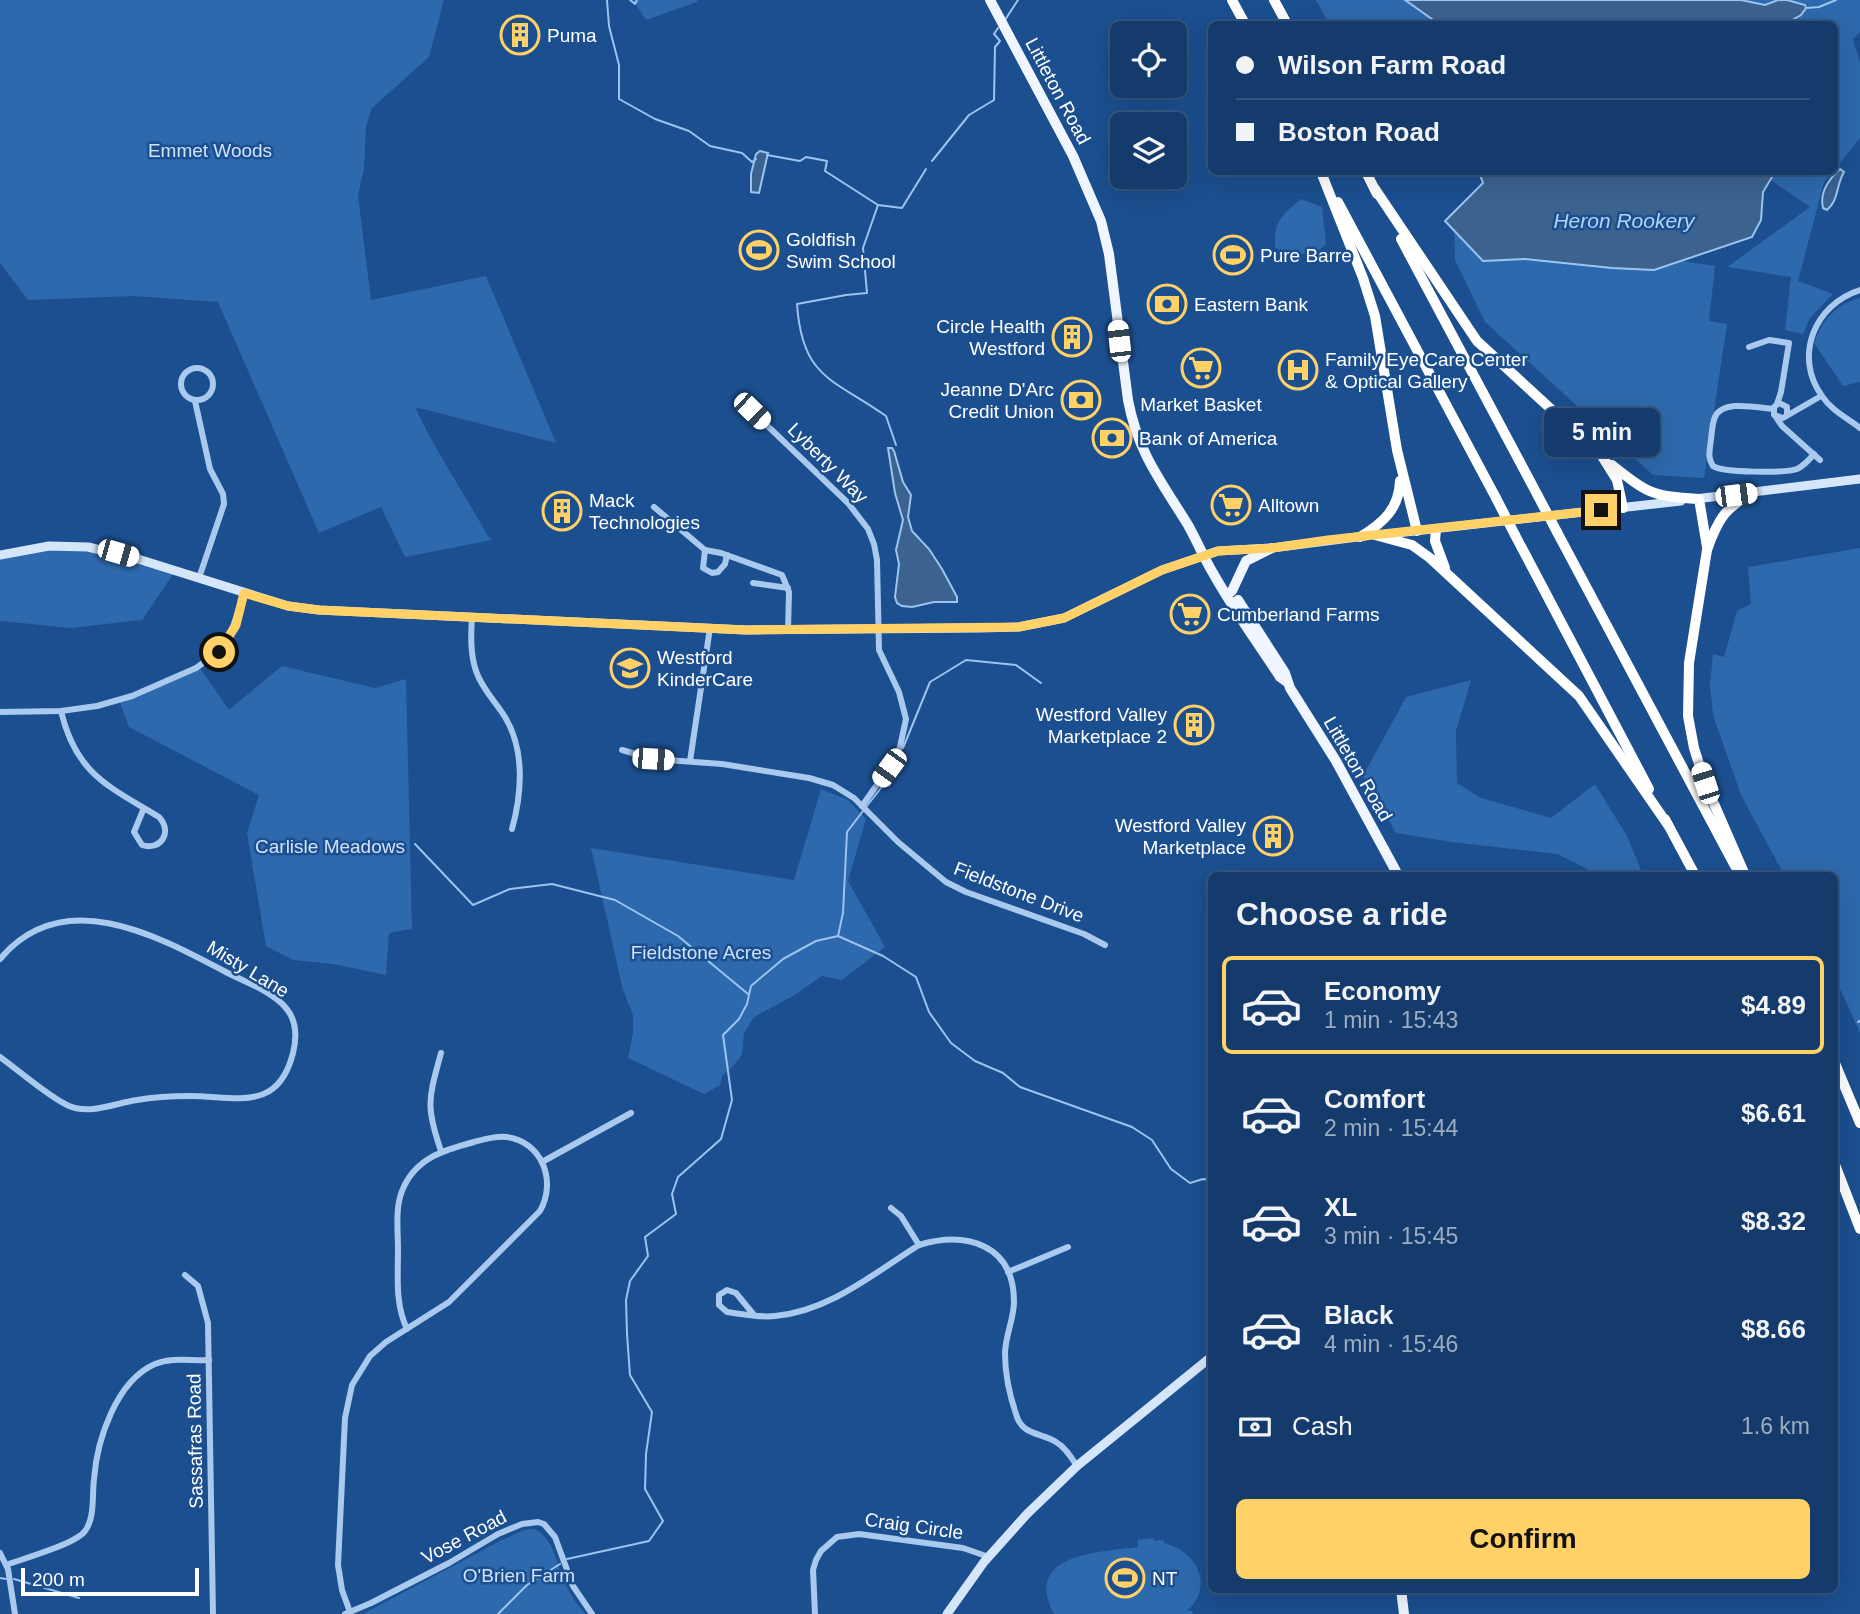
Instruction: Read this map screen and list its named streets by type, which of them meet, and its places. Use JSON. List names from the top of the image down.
{
  "streets": {
    "main road": ["Littleton Road"],
    "street": [
      "Lyberty Way",
      "Fieldstone Drive",
      "Misty Lane",
      "Sassafras Road",
      "Craig Circle",
      "Vose Road"
    ]
  },
  "crossings": [
    ["Lyberty Way", "Fieldstone Drive"]
  ],
  "water": ["Heron Rookery"],
  "parks": [
    "Emmet Woods",
    "Carlisle Meadows",
    "Fieldstone Acres",
    "O'Brien Farm"
  ],
  "places": {
    "building": [
      "Puma",
      "Circle Health Westford",
      "Mack Technologies",
      "Westford Valley Marketplace 2",
      "Westford Valley Marketplace"
    ],
    "sports": ["Goldfish Swim School", "Pure Barre", "NT"],
    "bank": ["Eastern Bank", "Jeanne D'Arc Credit Union", "Bank of America"],
    "supermarket": ["Market Basket", "Alltown", "Cumberland Farms"],
    "hospital": ["Family Eye Care Center & Optical Gallery"],
    "school or university": ["Westford KinderCare"]
  },
  "scale_bar": "200 m",
  "page": {
    "banner": ["Wilson Farm Road", "Boston Road"],
    "bubble": "5 min",
    "heading": "Choose a ride",
    "list": [
      {
        "name": "Economy",
        "note": "1 min · 15:43",
        "value": "$4.89"
      },
      {
        "name": "Comfort",
        "note": "2 min · 15:44",
        "value": "$6.61"
      },
      {
        "name": "XL",
        "note": "3 min · 15:45",
        "value": "$8.32"
      },
      {
        "name": "Black",
        "note": "4 min · 15:46",
        "value": "$8.66"
      }
    ],
    "pay": ["Cash", "1.6 km"],
    "buttons": "Confirm",
    "scale": "200 m"
  }
}
